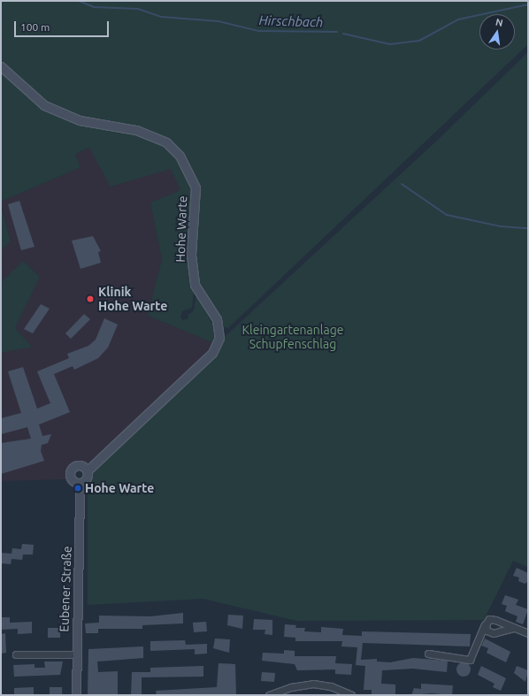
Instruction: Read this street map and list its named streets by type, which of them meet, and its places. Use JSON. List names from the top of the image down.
{
  "streets": {
    "street": ["Hohe Warte", "Eubener Straße"]
  },
  "crossings": [
    ["Hohe Warte", "Eubener Straße"]
  ],
  "water": ["Hirschbach"],
  "parks": ["Kleingartenanlage Schupfenschlag"],
  "places": ["Klinik Hohe Warte", "Hohe Warte"],
  "scale_bar": "100 m",
  "north": "top"
}
